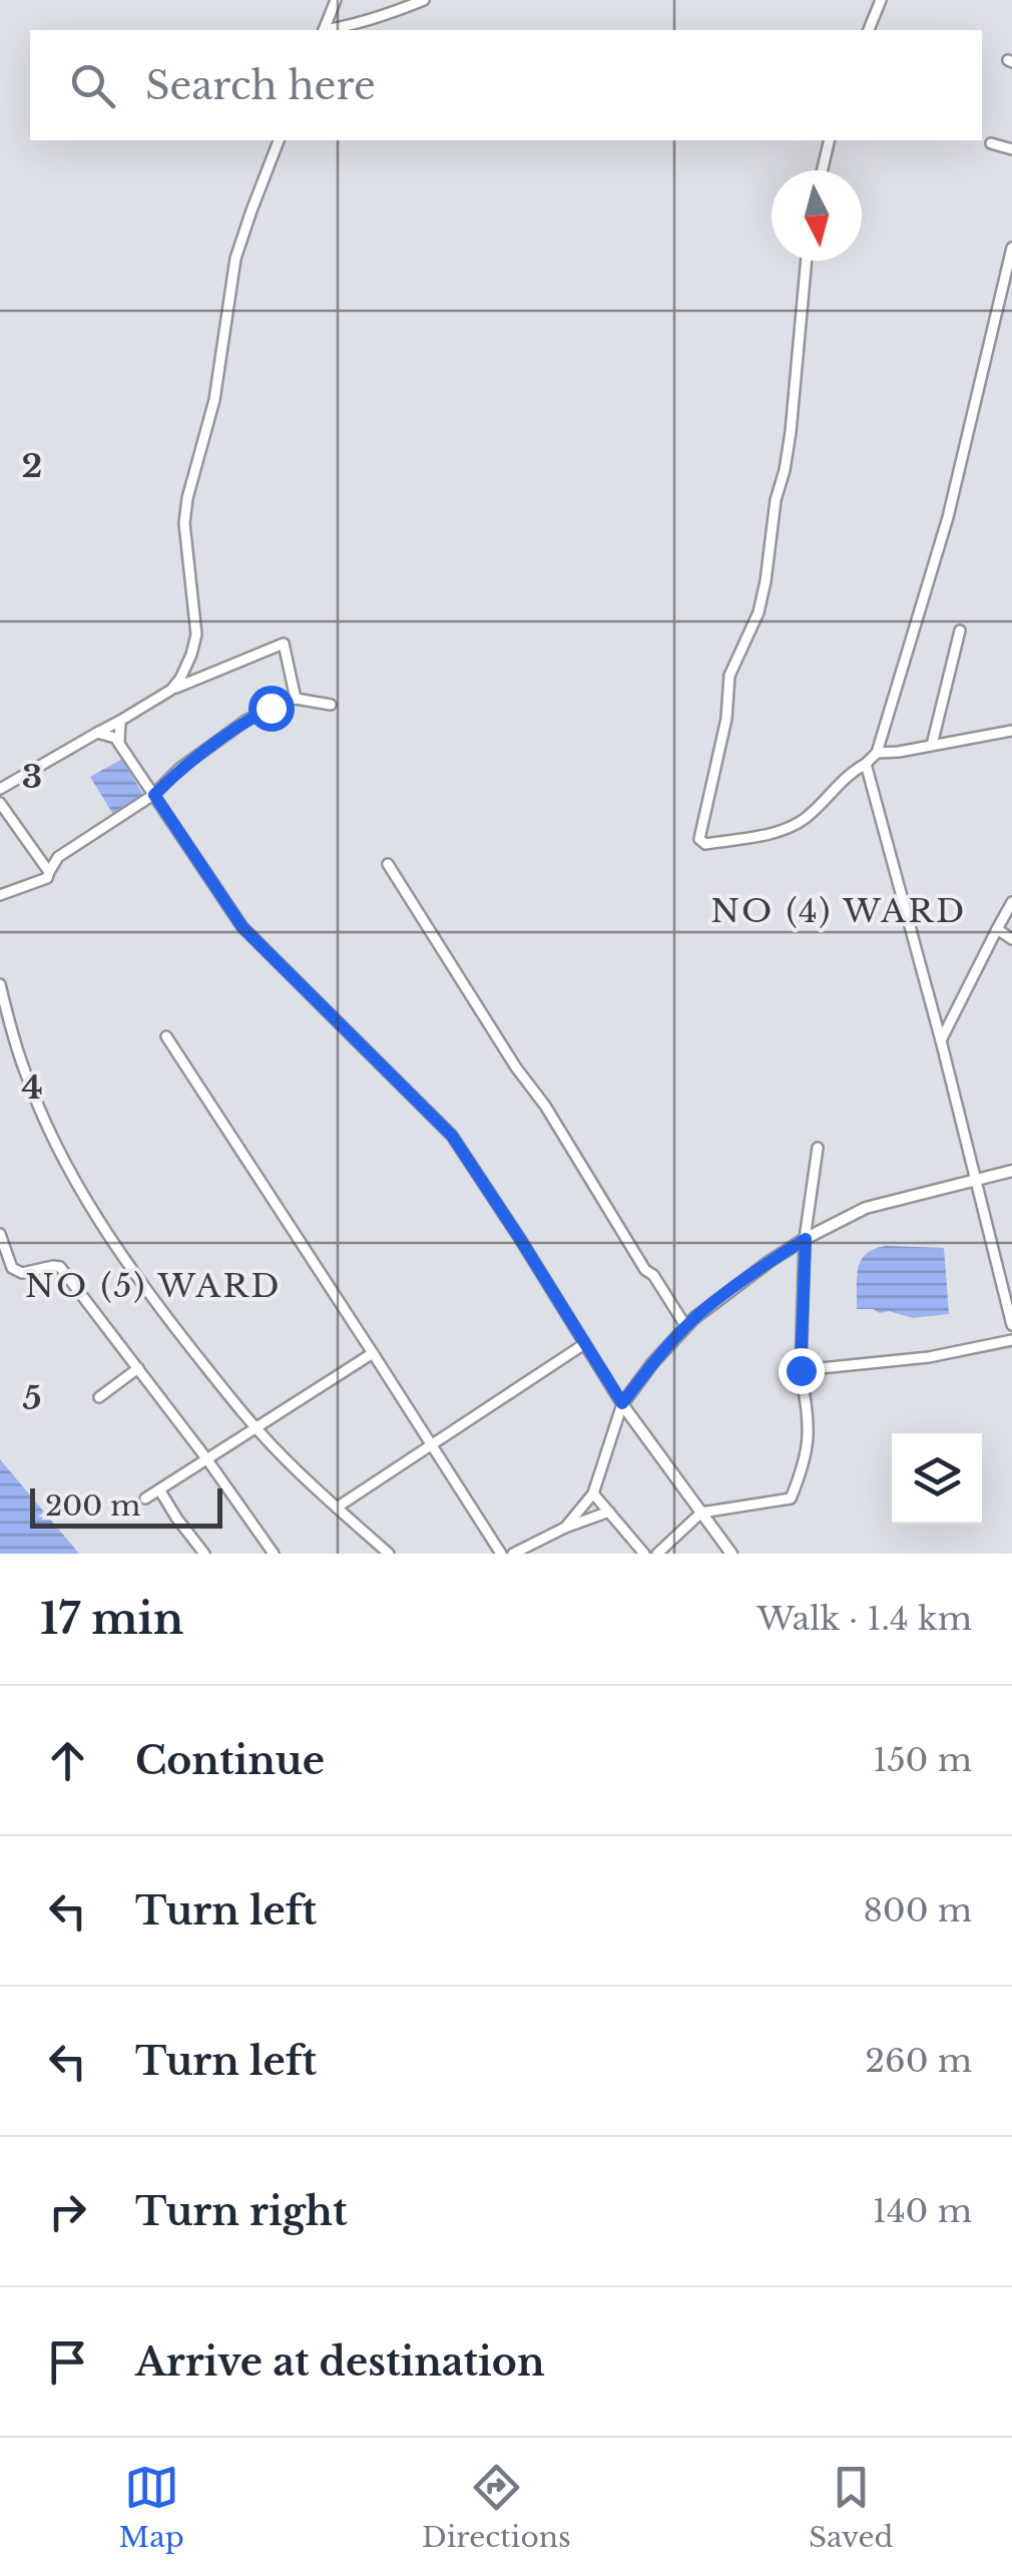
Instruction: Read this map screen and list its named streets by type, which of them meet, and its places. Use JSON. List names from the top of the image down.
{
  "districts": ["NO (4) WARD", "NO (5) WARD"],
  "scale_bar": "200 m",
  "north": "bottom",
  "page": {
    "search": "Search here",
    "scale": "200 m",
    "heading": ["17 min", "Walk · 1.4 km"],
    "list": [
      ["Continue", "150 m"],
      ["Turn left", "800 m"],
      ["Turn left", "260 m"],
      ["Turn right", "140 m"],
      "Arrive at destination"
    ],
    "nav": ["Map", "Directions", "Saved"]
  },
  "grid": {
    "rows": [
      "2",
      "3",
      "4",
      "5"
    ]
  }
}
